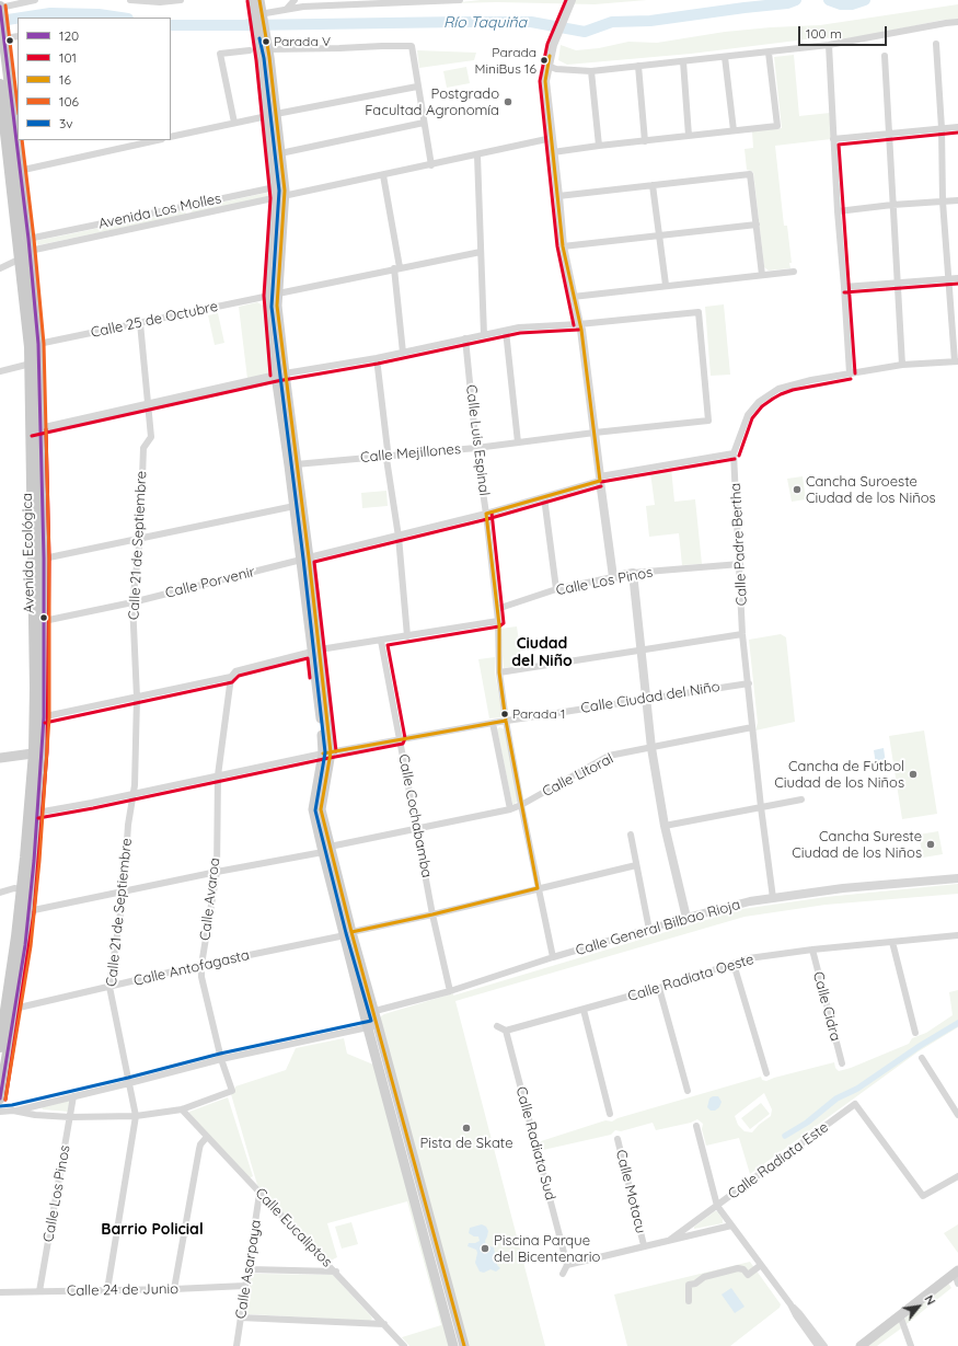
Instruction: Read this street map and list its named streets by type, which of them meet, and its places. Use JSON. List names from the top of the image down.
{
  "streets": {
    "main road": ["Avenida Ecológica"],
    "street": [
      "Avenida Los Molles",
      "Calle 25 de Octubre",
      "Calle Luis Espinal",
      "Calle Mejillones",
      "Calle Padre Bertha",
      "Calle 21 de Septiembre",
      "Calle Los Pinos",
      "Calle Porvenir",
      "Calle Ciudad del Niño",
      "Calle Litoral",
      "Calle Cochabamba",
      "Calle Avaroa",
      "Calle General Bilbao Rioja",
      "Calle Antofagasta",
      "Calle Radiata Oeste",
      "Calle Cidra",
      "Calle Radiata Sud",
      "Calle Radiata Este",
      "Calle Motacu",
      "Calle Eucaliptos",
      "Calle Asarpaya",
      "Calle 24 de Junio"
    ]
  },
  "crossings": [
    ["Avenida Los Molles", "Avenida Ecológica"],
    ["Calle 25 de Octubre", "Calle 21 de Septiembre"],
    ["Calle 25 de Octubre", "Avenida Ecológica"],
    ["Calle Luis Espinal", "Calle Mejillones"],
    ["Calle Luis Espinal", "Calle Los Pinos"],
    ["Calle Luis Espinal", "Calle Porvenir"],
    ["Calle Luis Espinal", "Calle Ciudad del Niño"],
    ["Calle Luis Espinal", "Calle Litoral"],
    ["Calle Luis Espinal", "Calle General Bilbao Rioja"],
    ["Calle Luis Espinal", "Calle Antofagasta"],
    ["Calle Padre Bertha", "Calle Los Pinos"],
    ["Calle Padre Bertha", "Calle Porvenir"],
    ["Calle Padre Bertha", "Calle Ciudad del Niño"],
    ["Calle Padre Bertha", "Calle Litoral"],
    ["Calle Padre Bertha", "Calle General Bilbao Rioja"],
    ["Calle 21 de Septiembre", "Calle Porvenir"],
    ["Calle 21 de Septiembre", "Calle Ciudad del Niño"],
    ["Calle 21 de Septiembre", "Calle Litoral"],
    ["Calle 21 de Septiembre", "Calle Antofagasta"],
    ["Calle 21 de Septiembre", "Calle 24 de Junio"],
    ["Avenida Ecológica", "Calle Porvenir"],
    ["Avenida Ecológica", "Calle Ciudad del Niño"],
    ["Avenida Ecológica", "Calle Litoral"],
    ["Avenida Ecológica", "Calle Antofagasta"],
    ["Calle Los Pinos", "Calle 24 de Junio"],
    ["Calle Ciudad del Niño", "Calle Cochabamba"],
    ["Calle Ciudad del Niño", "Calle Avaroa"],
    ["Calle Litoral", "Calle Cochabamba"],
    ["Calle Litoral", "Calle Avaroa"],
    ["Calle Cochabamba", "Calle General Bilbao Rioja"],
    ["Calle Cochabamba", "Calle Antofagasta"],
    ["Calle Avaroa", "Calle Antofagasta"],
    ["Calle Avaroa", "Calle Eucaliptos"],
    ["Calle Radiata Oeste", "Calle Cidra"],
    ["Calle Radiata Oeste", "Calle Radiata Sud"],
    ["Calle Radiata Sud", "Calle Radiata Este"],
    ["Calle Radiata Este", "Calle Motacu"],
    ["Calle Eucaliptos", "Calle Asarpaya"],
    ["Calle Asarpaya", "Calle 24 de Junio"]
  ],
  "districts": ["Ciudad del Niño", "Barrio Policial"],
  "water": ["Río Taquiña"],
  "places": [
    "Parada V",
    "Parada MiniBus 16",
    "Postgrado Facultad Agronomía",
    "Cancha Suroeste Ciudad de los Niños",
    "Parada 1",
    "Cancha de Fútbol Ciudad de los Niños",
    "Cancha Sureste Ciudad de los Niños",
    "Pista de Skate",
    "Piscina Parque del Bicentenario"
  ],
  "lines": [
    "transit line 101",
    "transit line 16",
    "transit line 106",
    "transit line 120",
    "transit line 3v"
  ],
  "legend": [
    "120",
    "101",
    "16",
    "106",
    "3v"
  ],
  "scale_bar": "100 m",
  "north": "top right"
}
